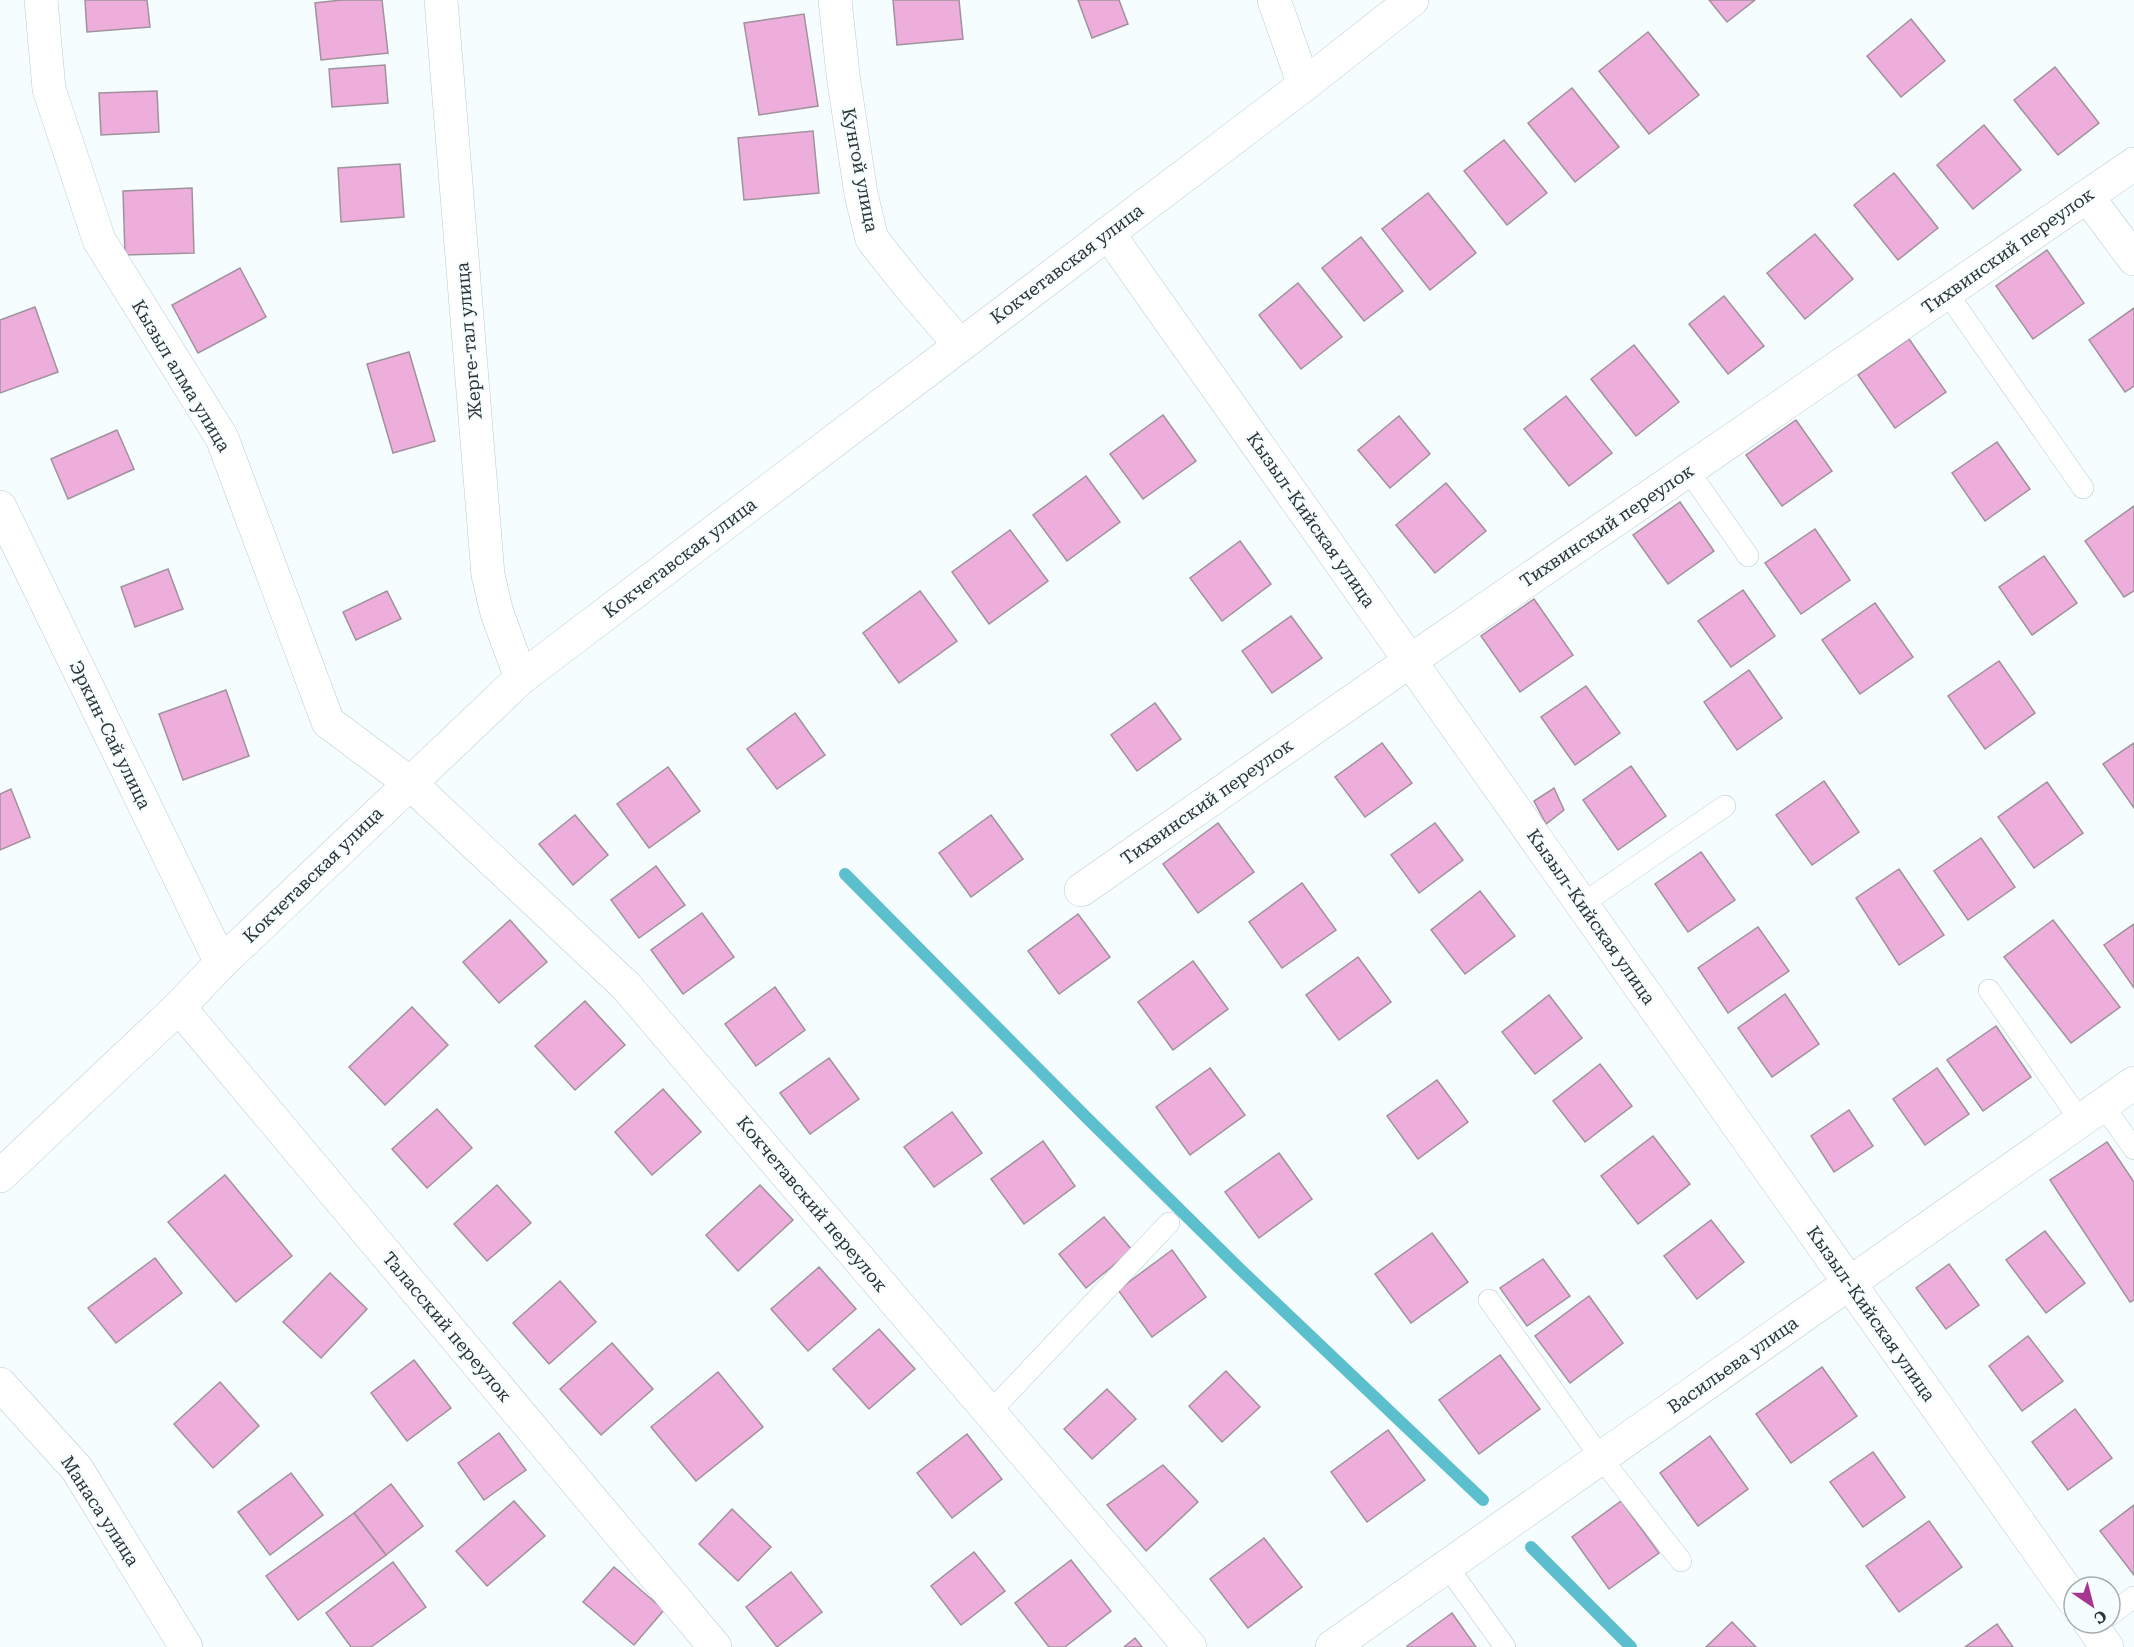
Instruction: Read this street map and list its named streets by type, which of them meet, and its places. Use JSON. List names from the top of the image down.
{
  "streets": {
    "street": [
      "Кунгой улица",
      "Тихвинский переулок",
      "Кокчетавская улица",
      "Жерге-тал улица",
      "Кызыл алма улица",
      "Кызыл-Кийская улица",
      "Эркин-Сай улица",
      "Кокчетавский переулок",
      "Таласский переулок",
      "Васильева улица",
      "Манаса улица"
    ]
  },
  "crossings": [
    ["Кунгой улица", "Кокчетавская улица"],
    ["Тихвинский переулок", "Кызыл-Кийская улица"],
    ["Кокчетавская улица", "Жерге-тал улица"],
    ["Кокчетавская улица", "Кызыл алма улица"],
    ["Кокчетавская улица", "Кызыл-Кийская улица"],
    ["Кокчетавская улица", "Эркин-Сай улица"],
    ["Кокчетавская улица", "Кокчетавский переулок"],
    ["Кокчетавская улица", "Таласский переулок"],
    ["Кызыл алма улица", "Кокчетавский переулок"],
    ["Кызыл-Кийская улица", "Васильева улица"]
  ],
  "north": "bottom right"
}
